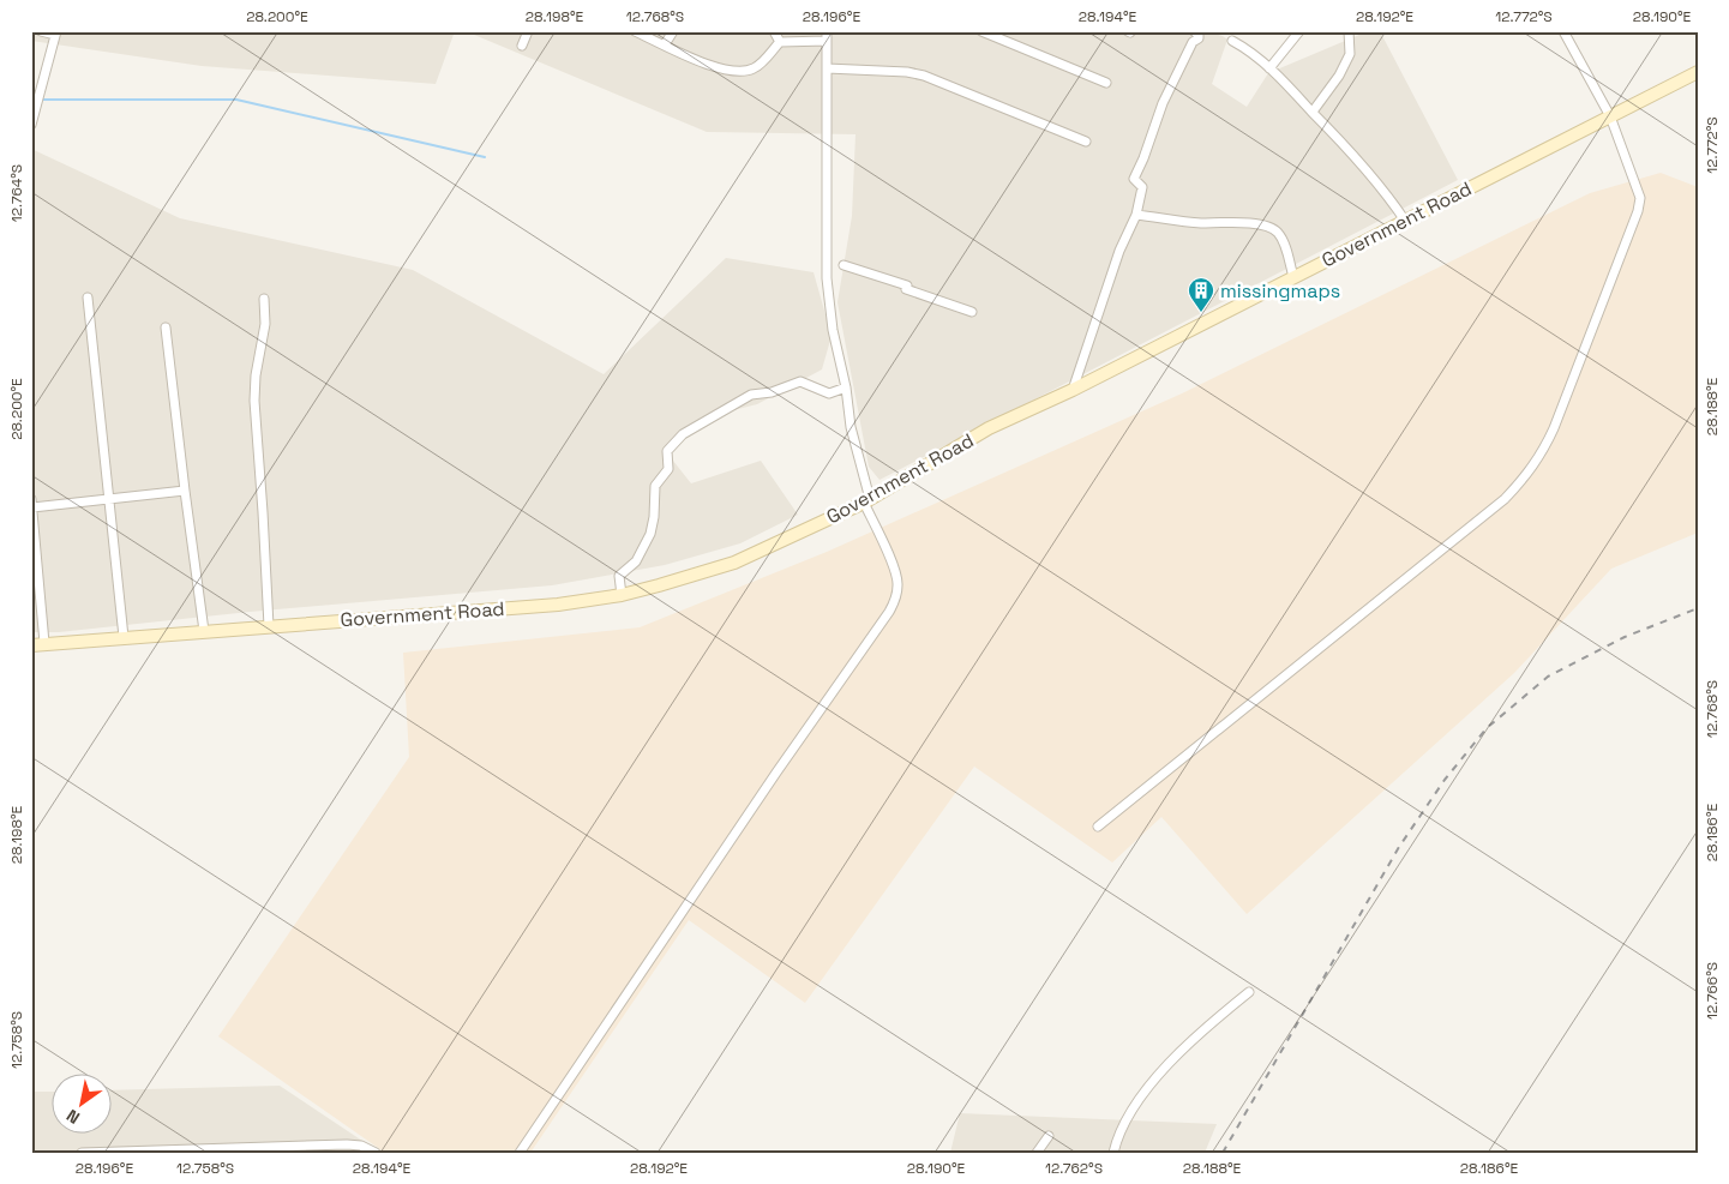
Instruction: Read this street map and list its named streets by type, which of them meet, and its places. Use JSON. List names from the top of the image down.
{
  "streets": {
    "street": ["Government Road"]
  },
  "places": {
    "building": ["missingmaps"]
  },
  "north": "bottom left",
  "coordinates": [
    "28.200°E",
    "28.198°E",
    "12.768°S",
    "28.196°E",
    "28.194°E",
    "28.192°E",
    "12.772°S",
    "28.190°E",
    "12.764°S",
    "28.188°E",
    "28.186°E",
    "12.766°S",
    "12.758°S",
    "12.762°S"
  ]
}
